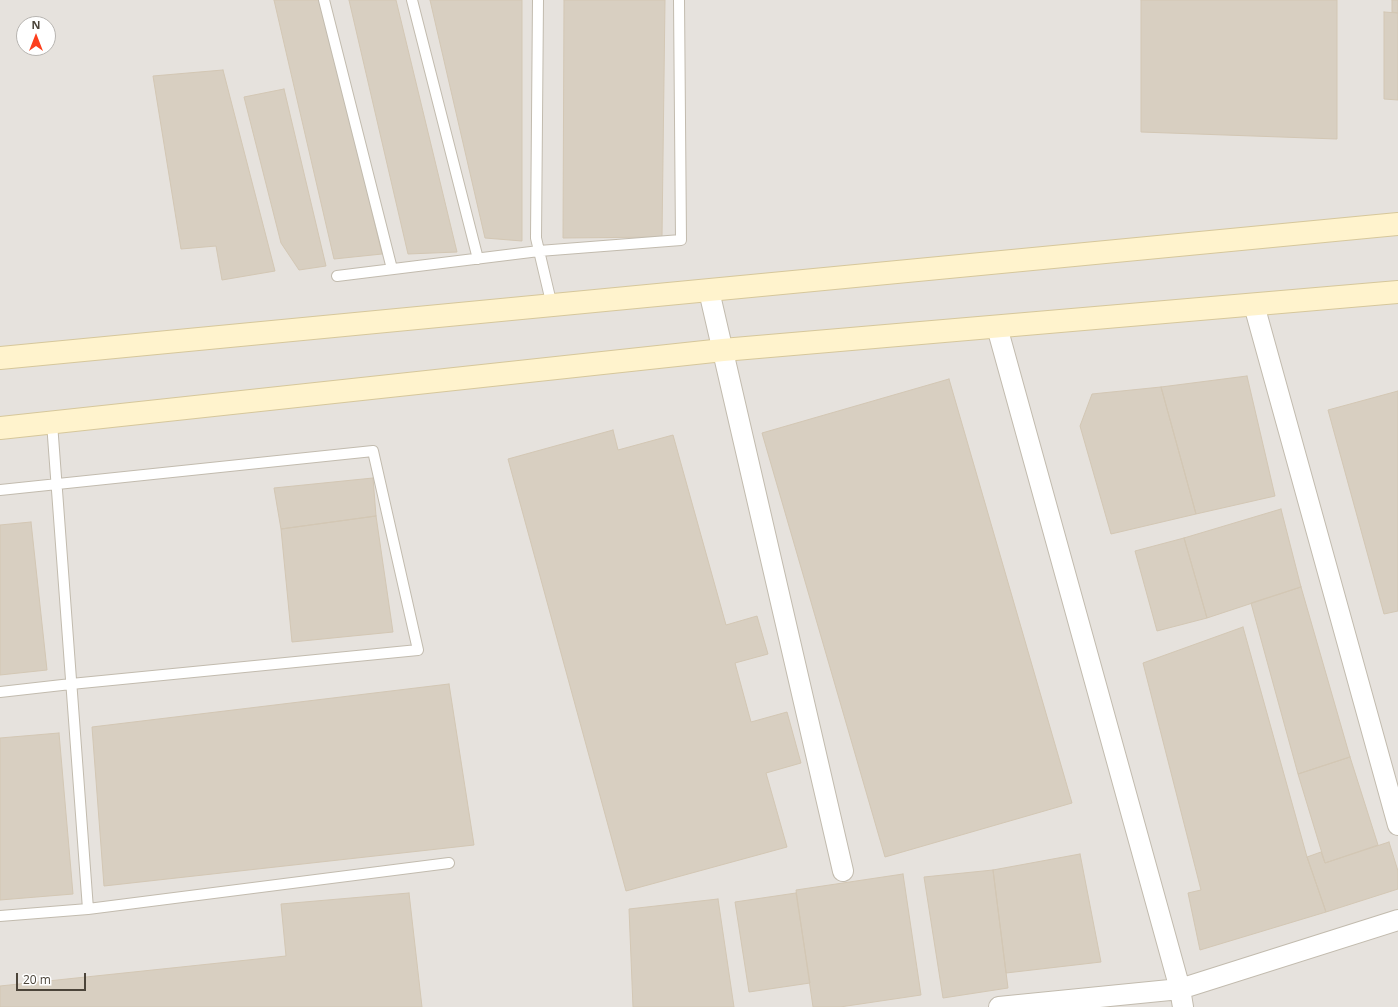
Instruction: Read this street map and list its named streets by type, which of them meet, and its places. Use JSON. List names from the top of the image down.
{
  "scale_bar": "20 m",
  "north": "top"
}
